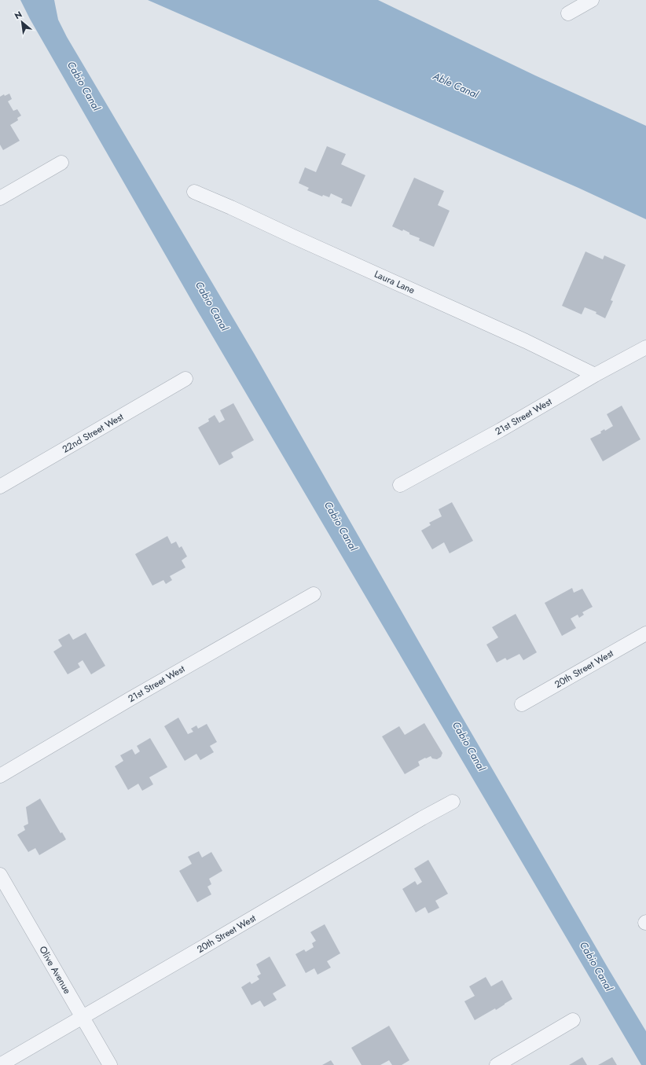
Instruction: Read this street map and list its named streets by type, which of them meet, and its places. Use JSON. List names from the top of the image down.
{
  "streets": {
    "street": [
      "Laura Lane",
      "21st Street West",
      "22nd Street West",
      "20th Street West",
      "Olive Avenue"
    ]
  },
  "crossings": [
    ["Laura Lane", "21st Street West"],
    ["20th Street West", "Olive Avenue"]
  ],
  "water": ["Able Canal", "Cabio Canal"],
  "north": "top left"
}
